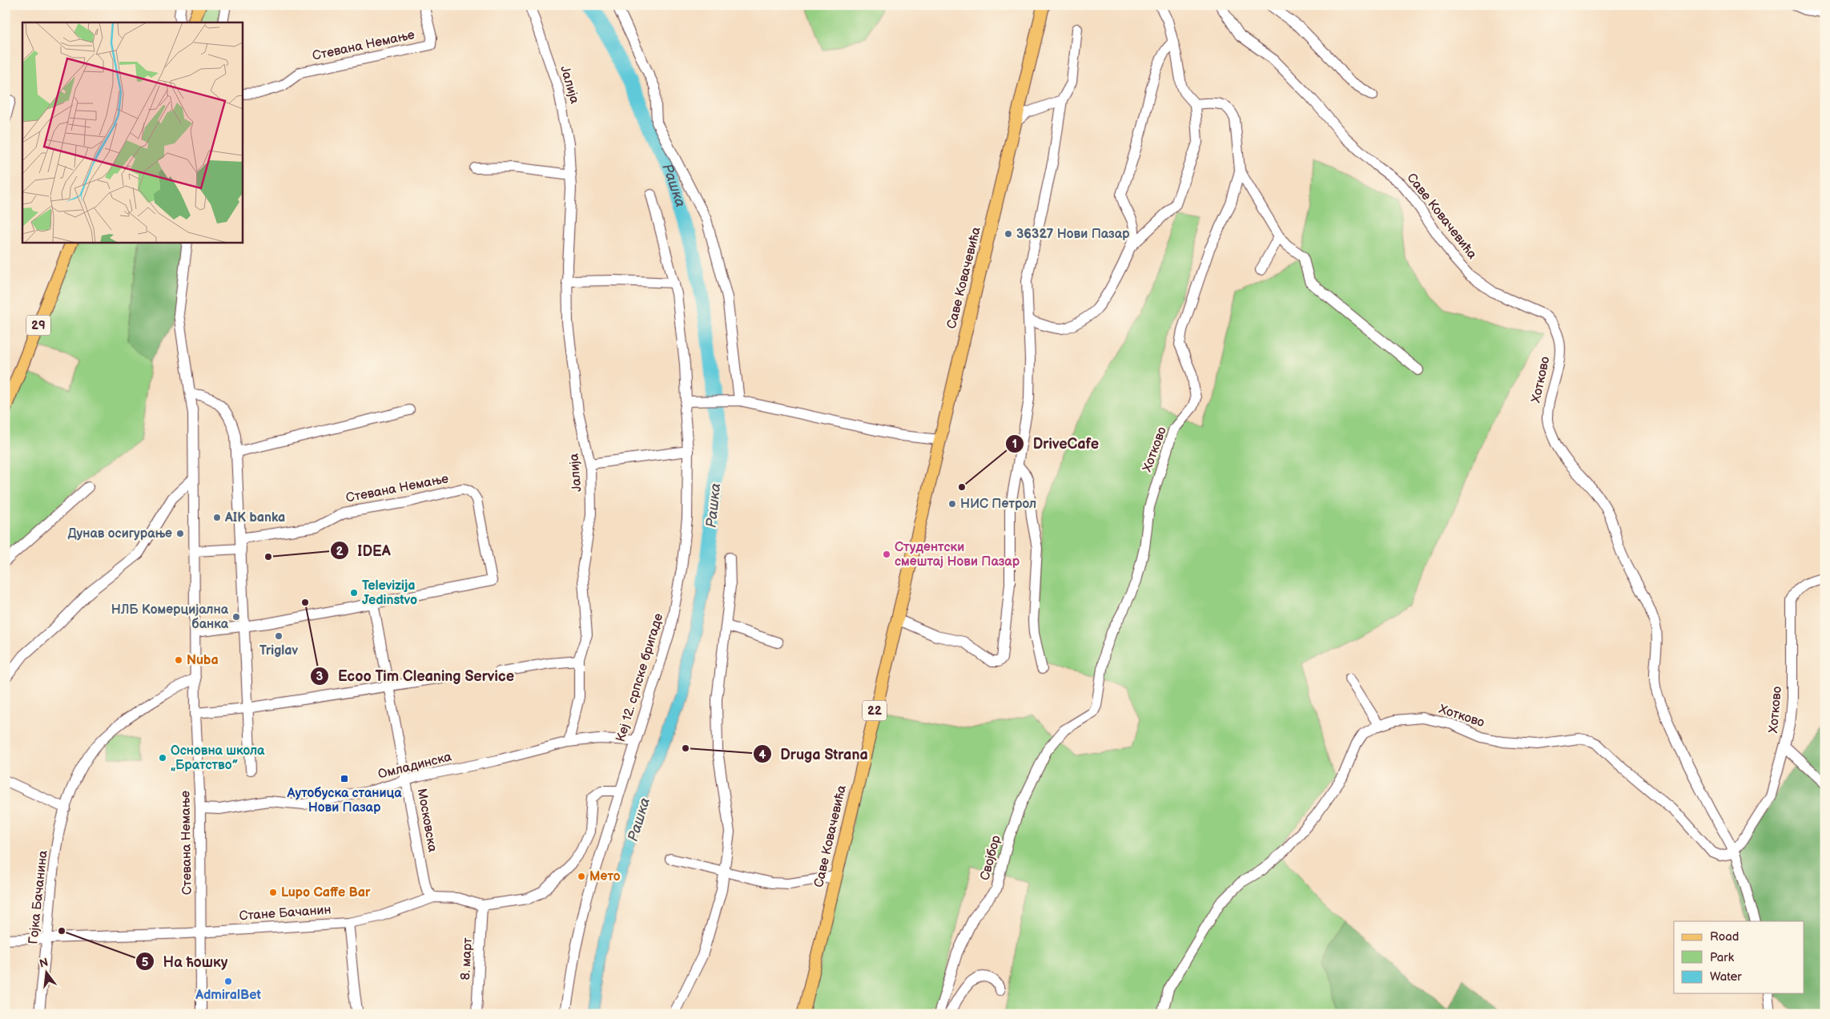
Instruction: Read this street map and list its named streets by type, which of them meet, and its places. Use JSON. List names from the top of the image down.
{
  "streets": {
    "main road": ["Саве Ковачевића", "29", "22"],
    "street": [
      "Стевана Немање",
      "Јалија",
      "Хотково",
      "Кеј 12. српске бригаде",
      "Омладинска",
      "Московска",
      "Својбор",
      "Гојка Бачанина",
      "Стане Бачанин",
      "8. март"
    ]
  },
  "crossings": [
    ["Стевана Немање", "Омладинска"],
    ["Стевана Немање", "Московска"],
    ["Стевана Немање", "Гојка Бачанина"],
    ["Стевана Немање", "Стане Бачанин"],
    ["Јалија", "Омладинска"],
    ["Саве Ковачевића", "Хотково"],
    ["Хотково", "Својбор"],
    ["Кеј 12. српске бригаде", "Омладинска"],
    ["Кеј 12. српске бригаде", "Стане Бачанин"],
    ["Омладинска", "Московска"],
    ["Московска", "Стане Бачанин"],
    ["Гојка Бачанина", "Стане Бачанин"],
    ["Стане Бачанин", "8. март"]
  ],
  "water": ["Рашка"],
  "places": {
    "other": [
      "36327 Нови Пазар",
      "DriveCafe",
      "НИС Петрол",
      "AIK banka",
      "Дунав осигурање",
      "Студентски смештај Нови Пазар",
      "IDEA",
      "Televizija Jedinstvo",
      "Ecoo Tim Cleaning Service",
      "НЛБ Комерцијална банка",
      "Triglav",
      "Nuba",
      "Druga Strana",
      "Основна школа „Братство”",
      "Мето",
      "Lupo Caffe Bar",
      "На ћошку",
      "AdmiralBet"
    ],
    "transit": ["Аутобуска станица Нови Пазар"]
  },
  "legend": ["Road", "Park", "Water"],
  "north": "top"
}
